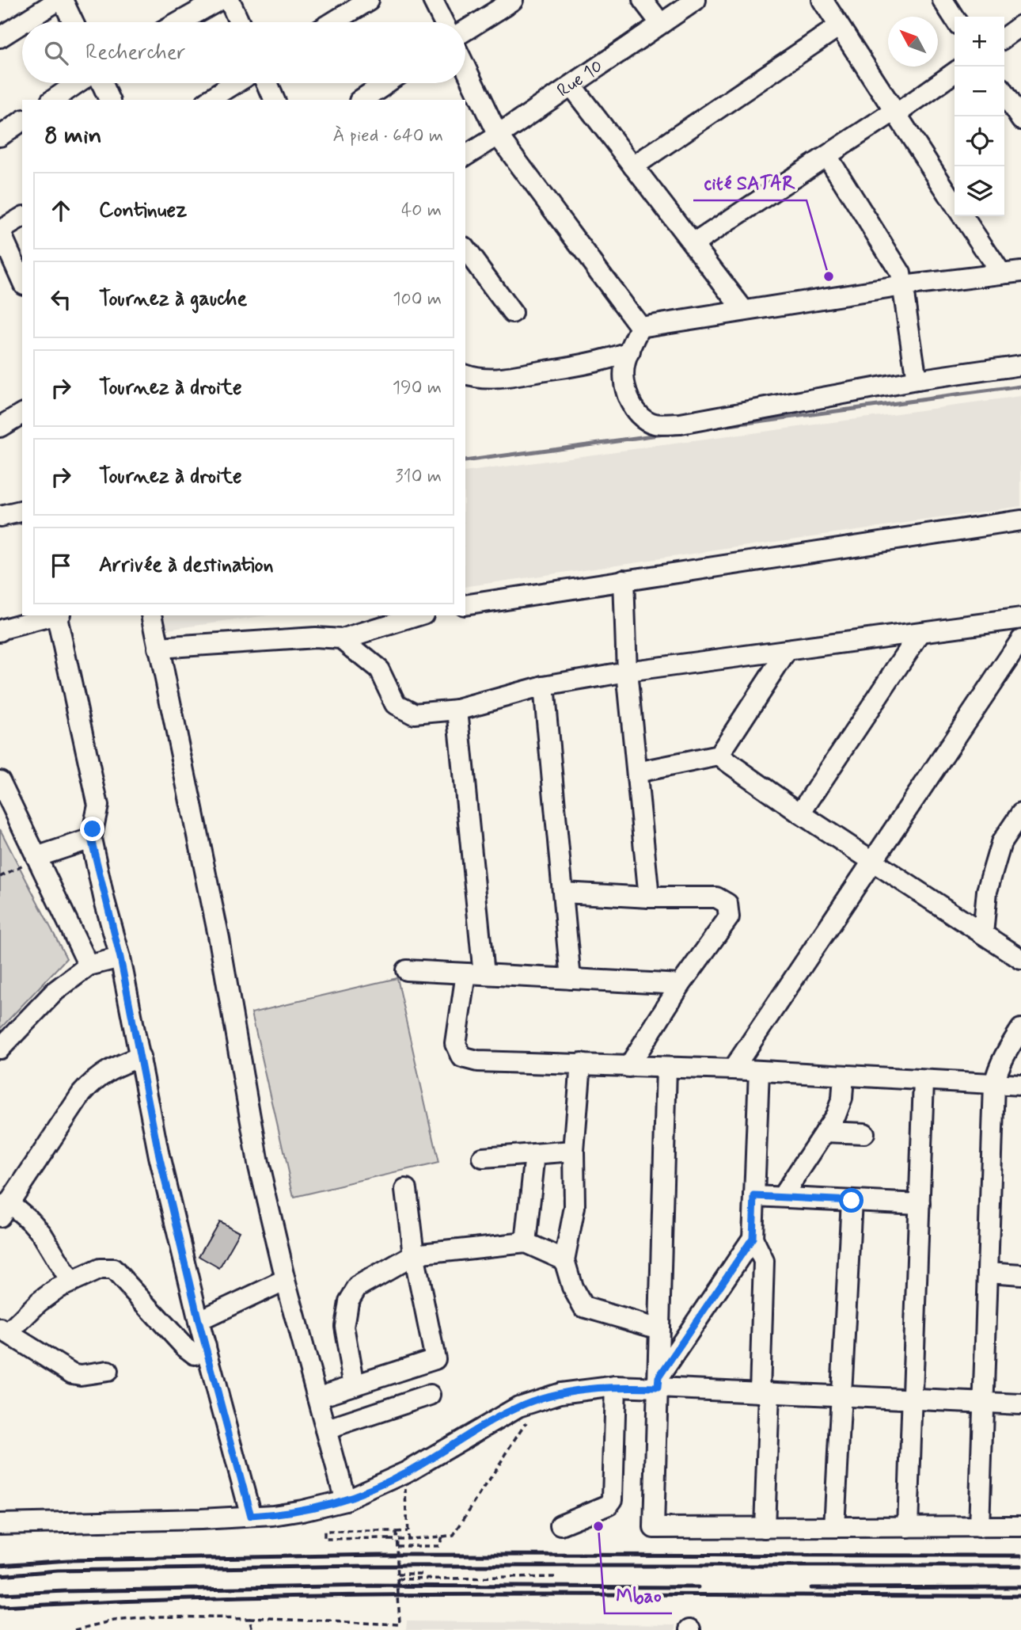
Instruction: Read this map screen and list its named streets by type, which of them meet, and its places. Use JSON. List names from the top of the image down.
{
  "streets": {
    "street": ["Rue 10"]
  },
  "places": ["cité SATAR", "Mbao"],
  "north": "top left",
  "page": {
    "map_buttons": ["+", "−"],
    "search": "Rechercher",
    "heading": ["8 min", "À pied · 640 m"],
    "list": [
      ["Continuez", "40 m"],
      ["Tournez à gauche", "100 m"],
      ["Tournez à droite", "190 m"],
      ["Tournez à droite", "310 m"],
      "Arrivée à destination"
    ]
  }
}
